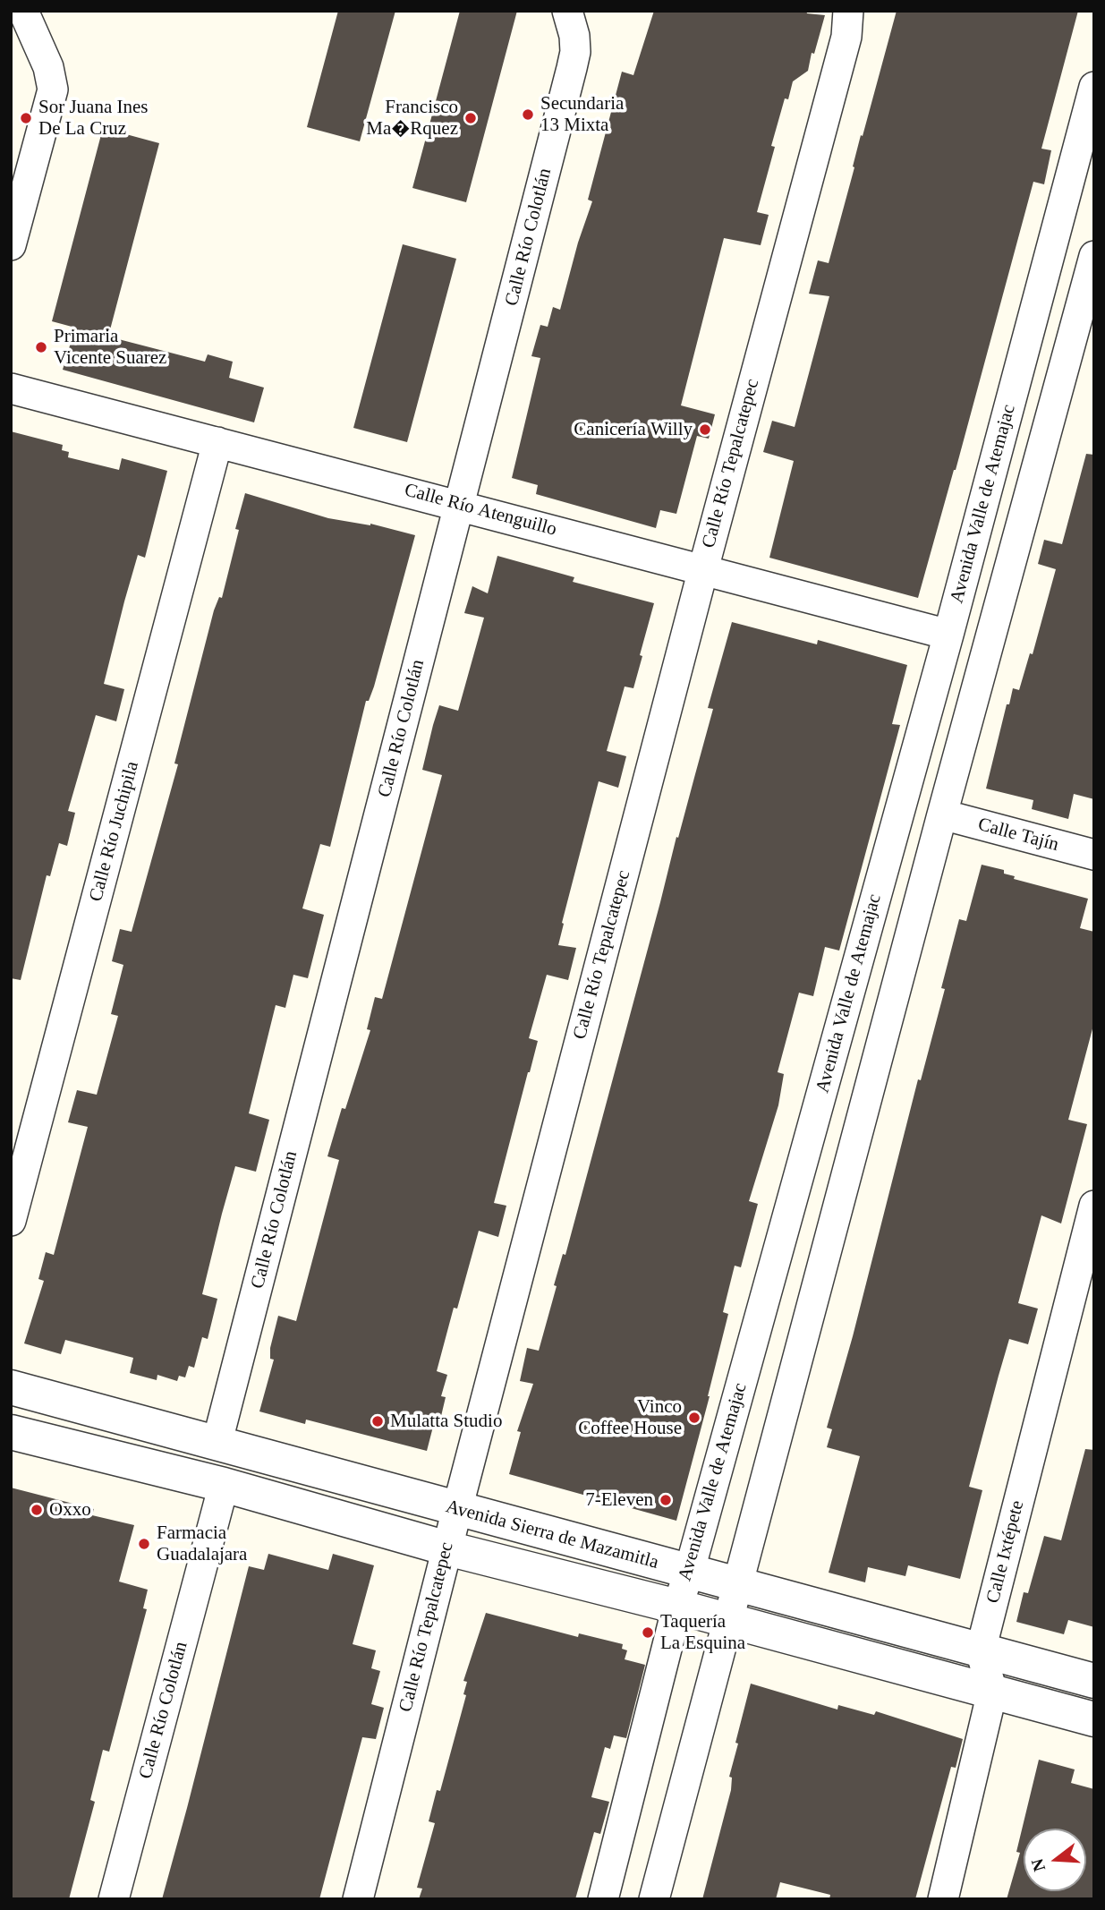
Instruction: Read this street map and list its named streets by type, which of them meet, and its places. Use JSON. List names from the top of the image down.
{
  "streets": {
    "street": [
      "Calle Río Colotlán",
      "Calle Río Tepalcatepec",
      "Avenida Valle de Atemajac",
      "Calle Río Atenguillo",
      "Calle Río Juchipila",
      "Calle Tajín",
      "Avenida Sierra de Mazamitla",
      "Calle Ixtépete"
    ]
  },
  "crossings": [
    ["Calle Río Colotlán", "Calle Río Atenguillo"],
    ["Calle Río Colotlán", "Avenida Sierra de Mazamitla"],
    ["Calle Río Tepalcatepec", "Calle Río Atenguillo"],
    ["Calle Río Tepalcatepec", "Avenida Sierra de Mazamitla"],
    ["Avenida Valle de Atemajac", "Calle Río Atenguillo"],
    ["Avenida Valle de Atemajac", "Avenida Sierra de Mazamitla"],
    ["Calle Río Atenguillo", "Calle Río Juchipila"],
    ["Avenida Sierra de Mazamitla", "Calle Ixtépete"]
  ],
  "places": [
    "Secundaria 13 Mixta",
    "Sor Juana Ines De La Cruz",
    "Francisco Ma�Rquez",
    "Primaria Vicente Suarez",
    "Canicería Willy",
    "Vinco Coffee House",
    "Mulatta Studio",
    "7-Eleven",
    "Oxxo",
    "Farmacia Guadalajara",
    "Taquería La Esquina"
  ],
  "north": "left"
}
